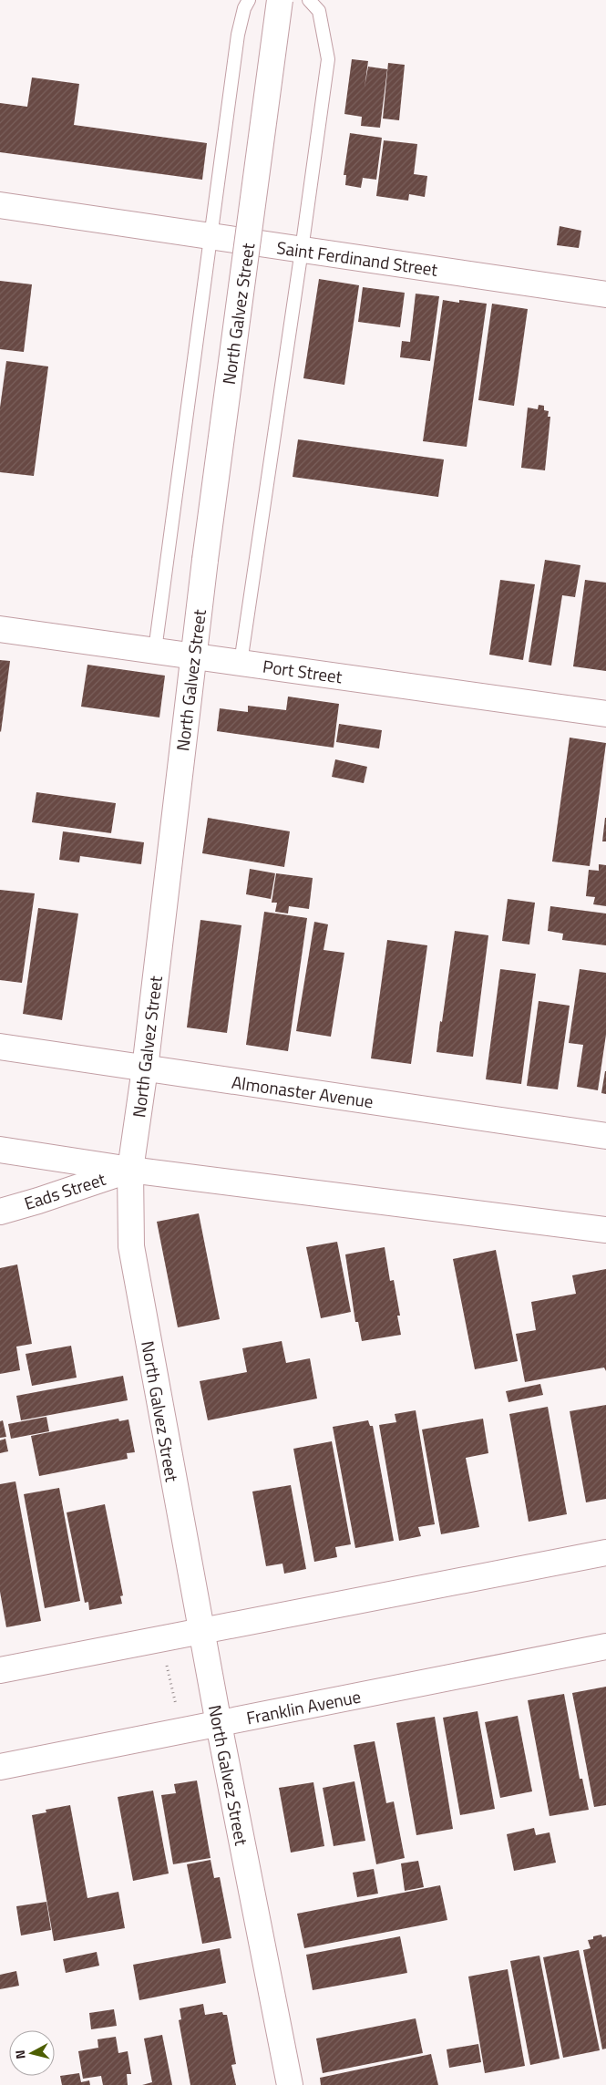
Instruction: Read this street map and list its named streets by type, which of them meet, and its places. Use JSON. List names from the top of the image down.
{
  "streets": {
    "street": [
      "Saint Ferdinand Street",
      "North Galvez Street",
      "Port Street",
      "Almonaster Avenue",
      "Eads Street",
      "Franklin Avenue"
    ]
  },
  "crossings": [
    ["North Galvez Street", "Port Street"],
    ["North Galvez Street", "Almonaster Avenue"],
    ["North Galvez Street", "Eads Street"],
    ["North Galvez Street", "Franklin Avenue"]
  ],
  "north": "left"
}
